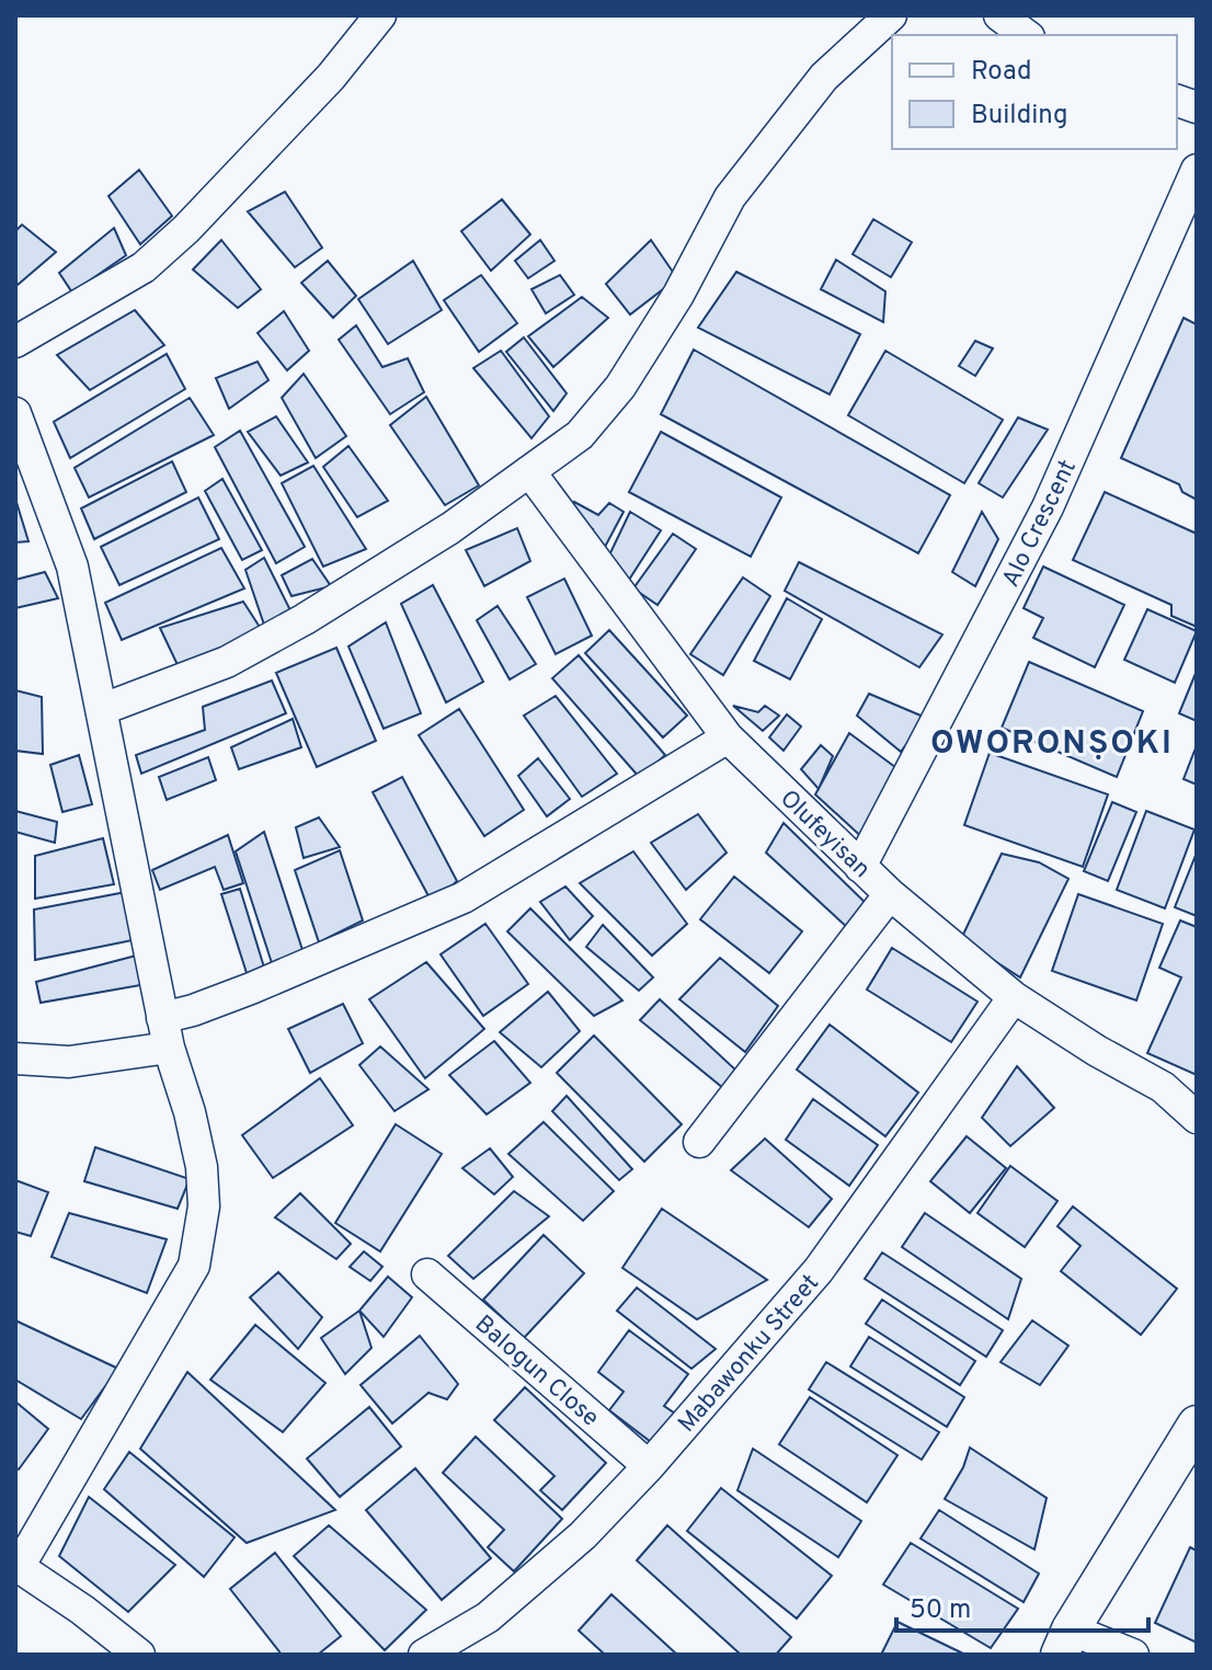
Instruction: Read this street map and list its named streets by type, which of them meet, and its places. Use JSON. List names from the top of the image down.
{
  "streets": {
    "street": [
      "Alo Crescent",
      "Olufeyisan",
      "Mabawonku Street",
      "Balogun Close"
    ]
  },
  "crossings": [
    ["Alo Crescent", "Olufeyisan"],
    ["Olufeyisan", "Mabawonku Street"],
    ["Mabawonku Street", "Balogun Close"]
  ],
  "districts": ["OWORONṢOKI"],
  "legend": ["Road", "Building"],
  "scale_bar": "50 m"
}
